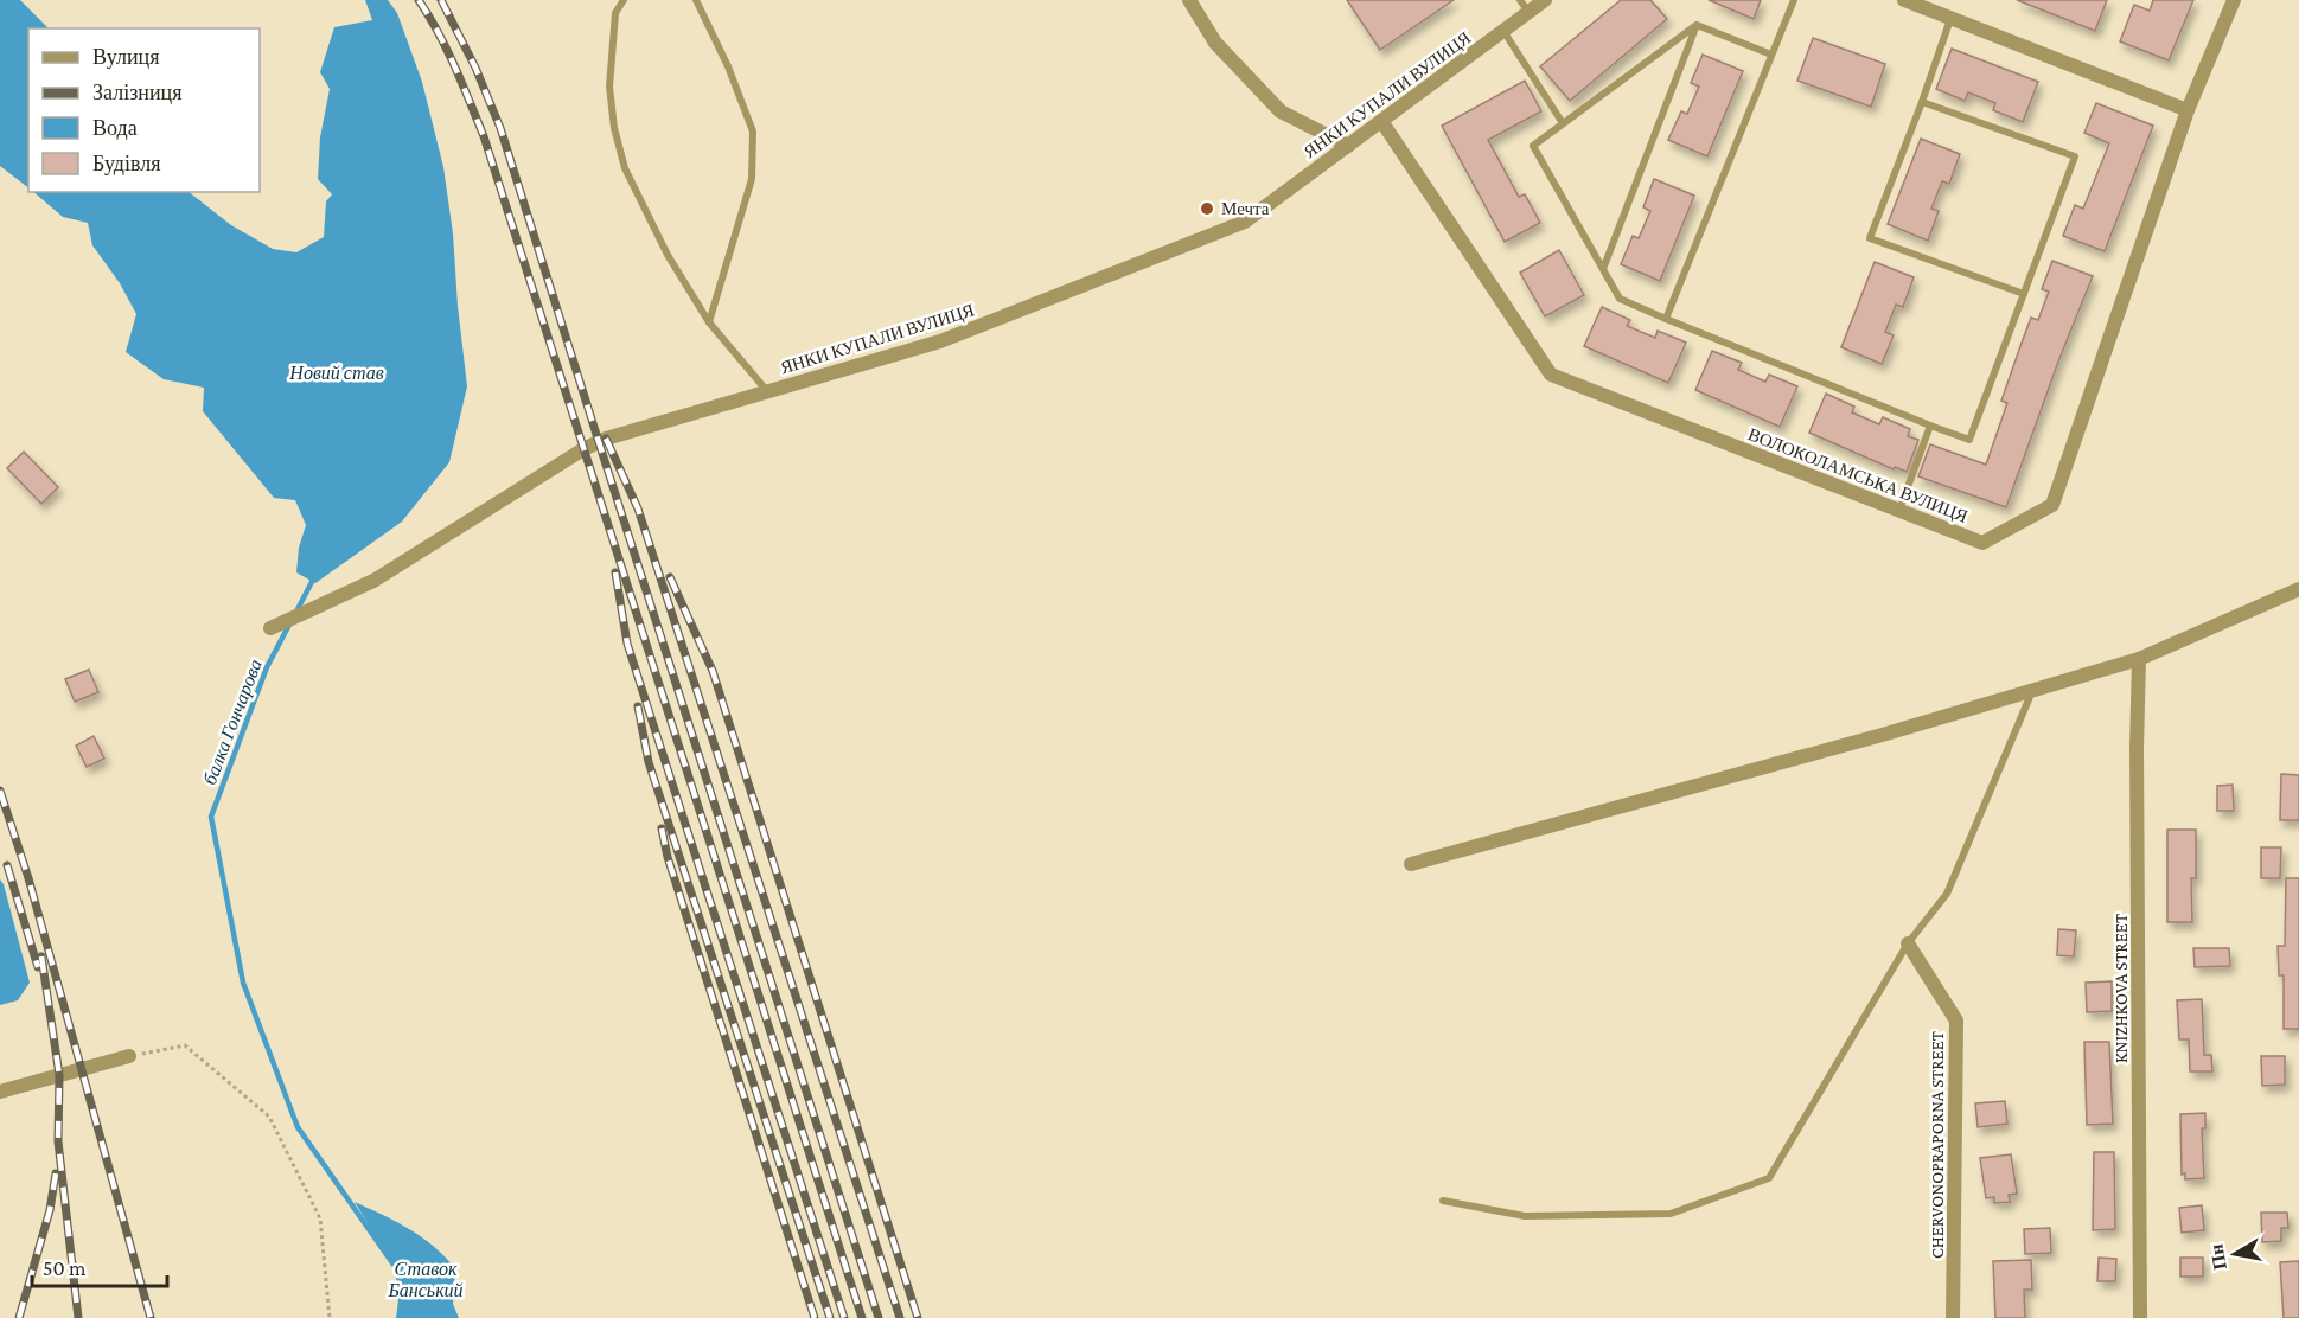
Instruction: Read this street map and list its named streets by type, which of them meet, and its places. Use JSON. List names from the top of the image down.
{
  "streets": {
    "street": [
      "ЯНКИ КУПАЛИ ВУЛИЦЯ",
      "ВОЛОКОЛАМСЬКА ВУЛИЦЯ",
      "KNIZHKOVA STREET",
      "CHERVONOPRAPORNA STREET"
    ]
  },
  "crossings": [
    ["ЯНКИ КУПАЛИ ВУЛИЦЯ", "ВОЛОКОЛАМСЬКА ВУЛИЦЯ"]
  ],
  "water": ["Новий став", "балка Гончарова", "Ставок Банський"],
  "places": ["Мечта"],
  "legend": [
    "Вулиця",
    "Залізниця",
    "Вода",
    "Будівля"
  ],
  "scale_bar": "50 m",
  "north": "left"
}
